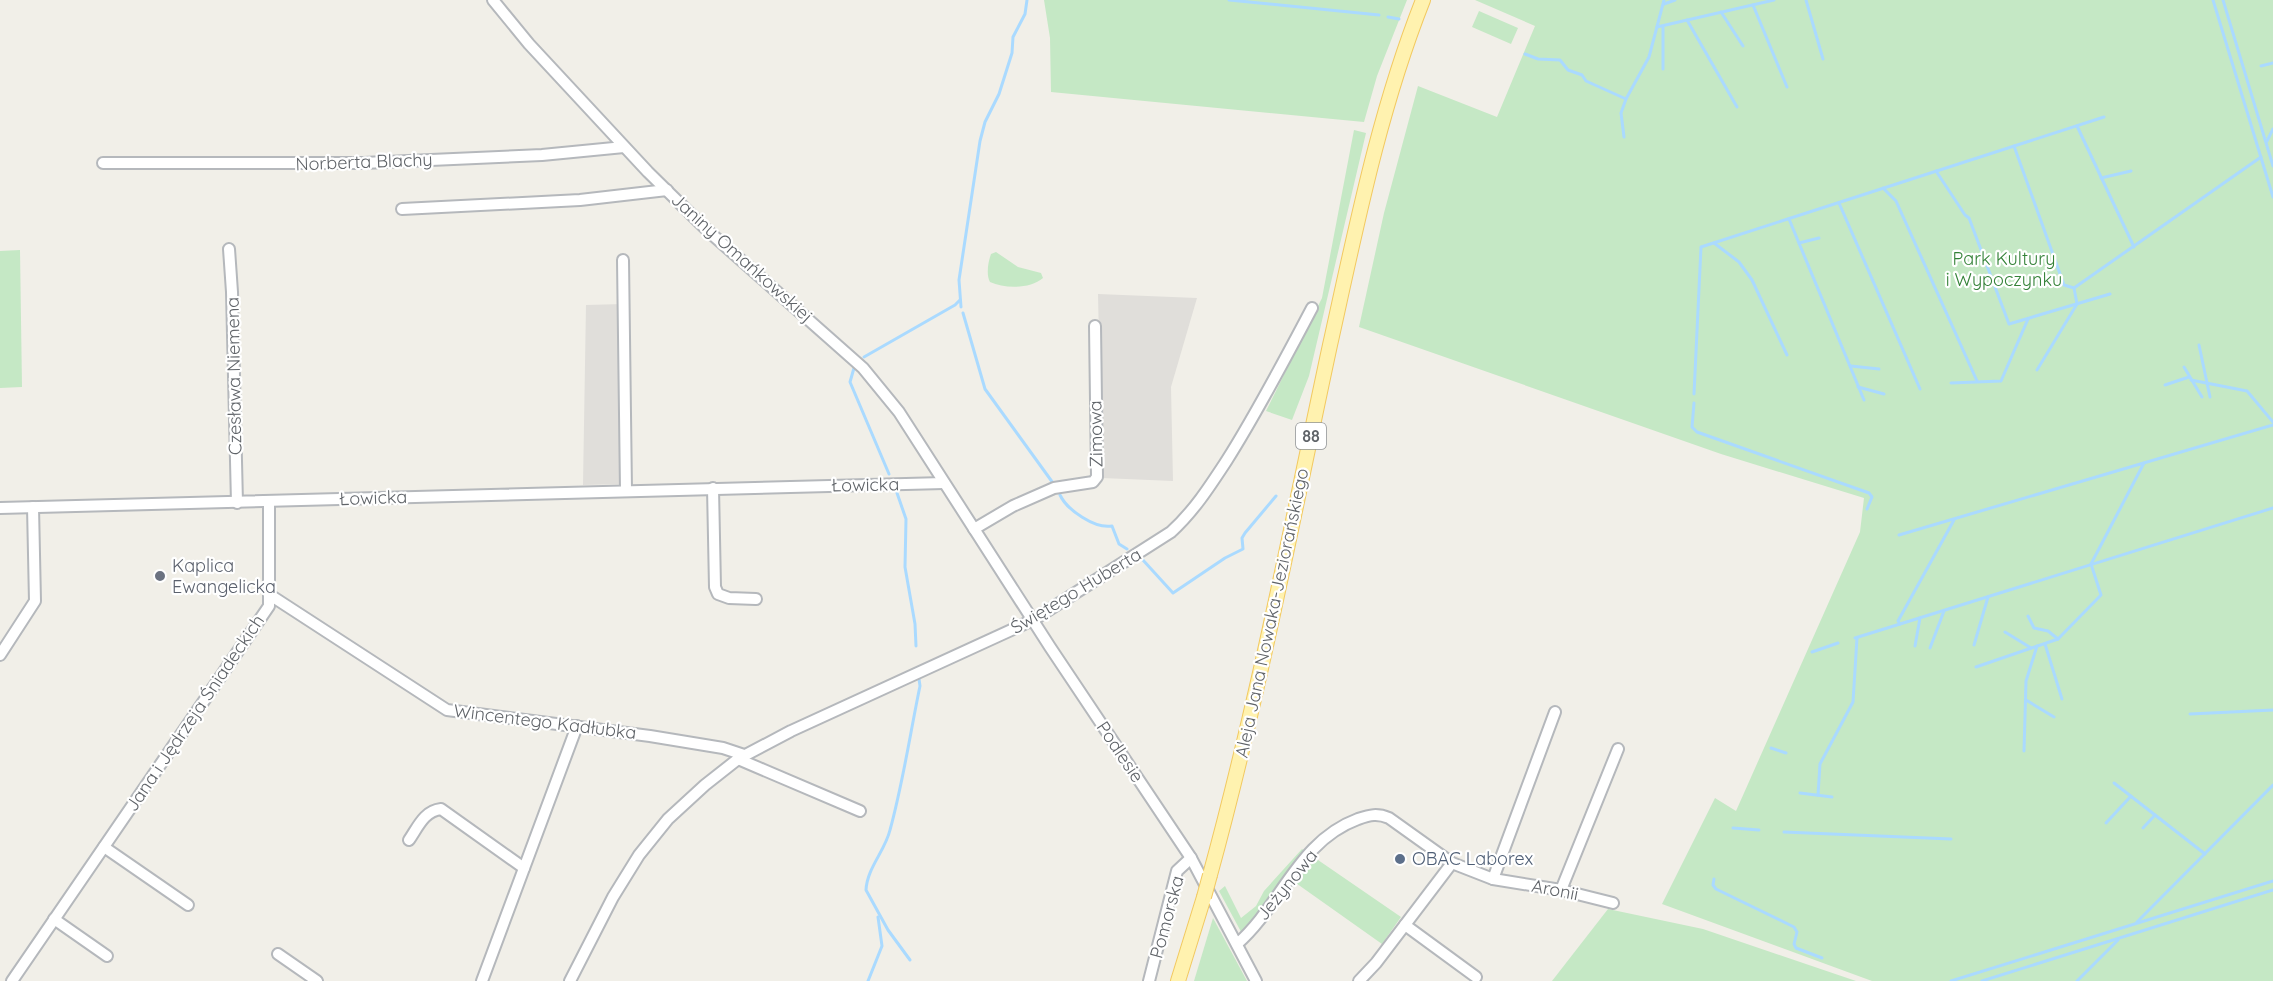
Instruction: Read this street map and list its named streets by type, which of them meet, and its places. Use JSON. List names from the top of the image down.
{
  "streets": {
    "main road": ["88", "Aleja Jana Nowaka-Jeziorańskiego"],
    "street": [
      "Norberta Blachy",
      "Janiny Omańkowskiej",
      "Czesława Niemena",
      "Zimowa",
      "Łowicka",
      "Świętego Huberta",
      "Jana i Jędrzeja Śniadeckich",
      "Wincentego Kadłubka",
      "Podlesie",
      "Jeżynowa",
      "Aronii",
      "Pomorska"
    ]
  },
  "crossings": [
    ["Norberta Blachy", "Janiny Omańkowskiej"],
    ["Janiny Omańkowskiej", "Zimowa"],
    ["Janiny Omańkowskiej", "Łowicka"],
    ["Janiny Omańkowskiej", "Podlesie"],
    ["Czesława Niemena", "Łowicka"],
    ["Zimowa", "Podlesie"],
    ["Łowicka", "Jana i Jędrzeja Śniadeckich"],
    ["Świętego Huberta", "Wincentego Kadłubka"],
    ["Świętego Huberta", "Podlesie"],
    ["Jana i Jędrzeja Śniadeckich", "Wincentego Kadłubka"],
    ["Podlesie", "Jeżynowa"],
    ["Podlesie", "Pomorska"],
    ["Jeżynowa", "Aronii"]
  ],
  "parks": ["Park Kultury i Wypoczynku"],
  "places": ["Kaplica Ewangelicka", "OBAC Laborex"]
}
